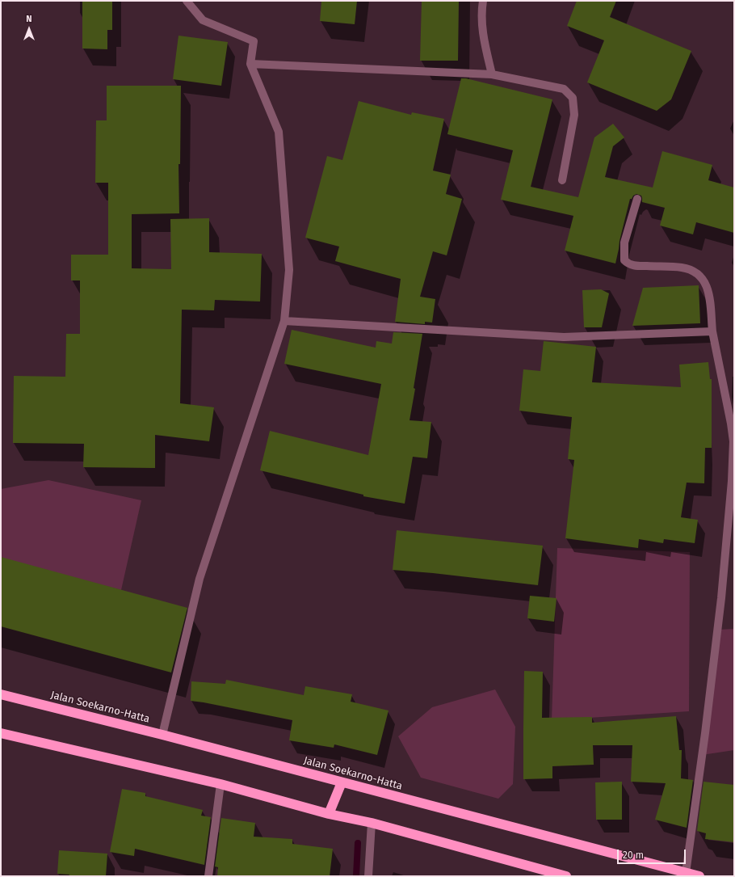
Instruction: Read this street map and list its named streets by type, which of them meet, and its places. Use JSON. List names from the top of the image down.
{
  "streets": {
    "highway": ["Jalan Soekarno-Hatta"]
  },
  "scale_bar": "20 m",
  "north": "top"
}
